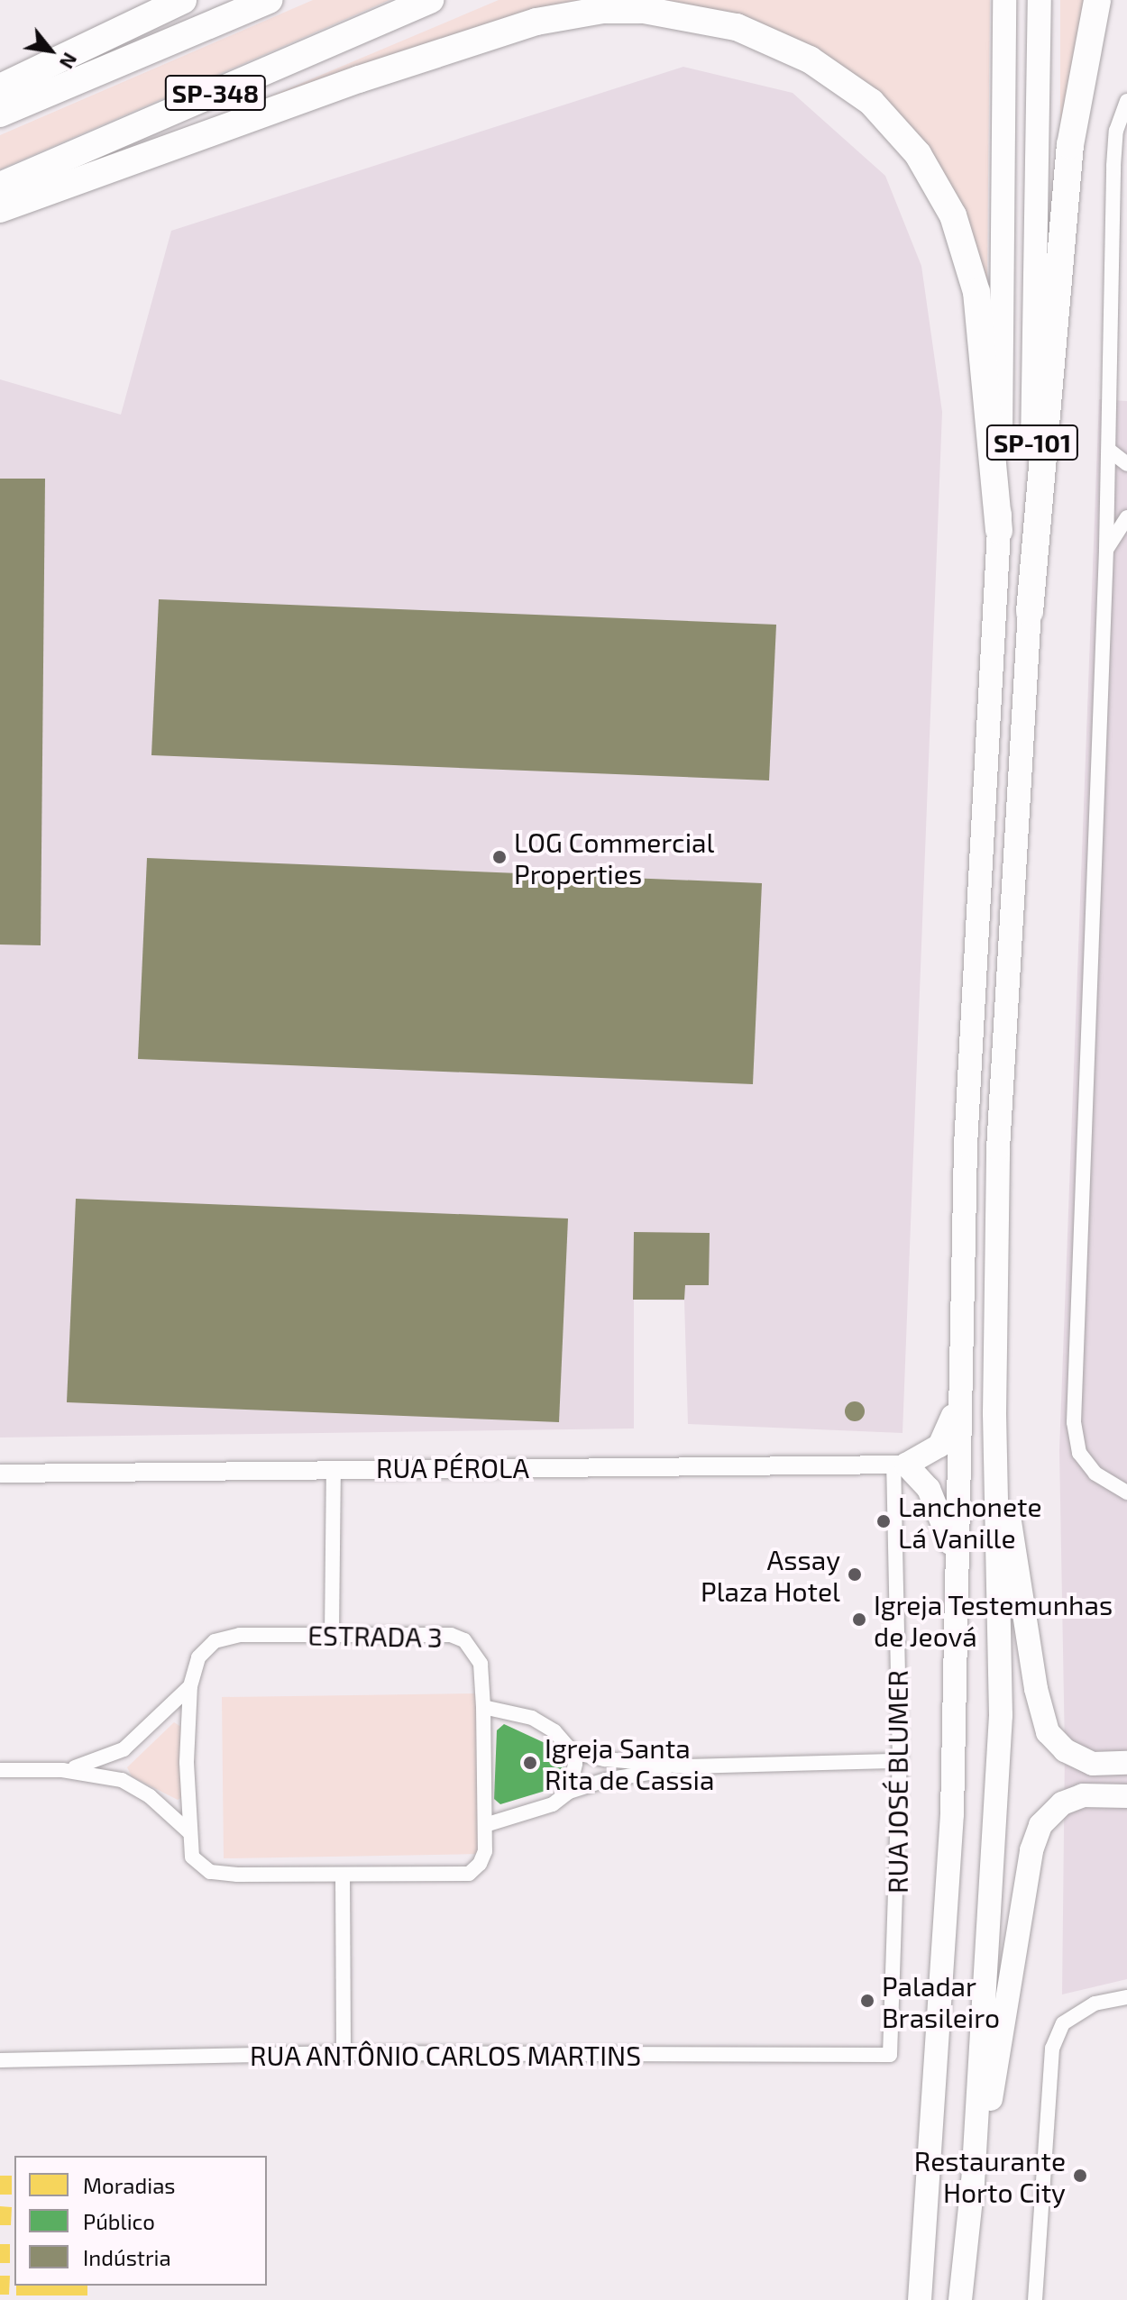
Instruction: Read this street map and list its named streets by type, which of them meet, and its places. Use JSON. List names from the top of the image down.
{
  "streets": {
    "highway": ["SP-348", "SP-101"],
    "street": [
      "RUA PÉROLA",
      "ESTRADA 3",
      "RUA JOSÉ BLUMER",
      "RUA ANTÔNIO CARLOS MARTINS"
    ]
  },
  "crossings": [
    ["RUA PÉROLA", "RUA JOSÉ BLUMER"],
    ["RUA JOSÉ BLUMER", "RUA ANTÔNIO CARLOS MARTINS"]
  ],
  "places": [
    "LOG Commercial Properties",
    "Lanchonete Lá Vanille",
    "Assay Plaza Hotel",
    "Igreja Testemunhas de Jeová",
    "Igreja Santa Rita de Cassia",
    "Paladar Brasileiro",
    "Restaurante Horto City"
  ],
  "legend": ["Moradias", "Público", "Indústria"],
  "north": "bottom right"
}
